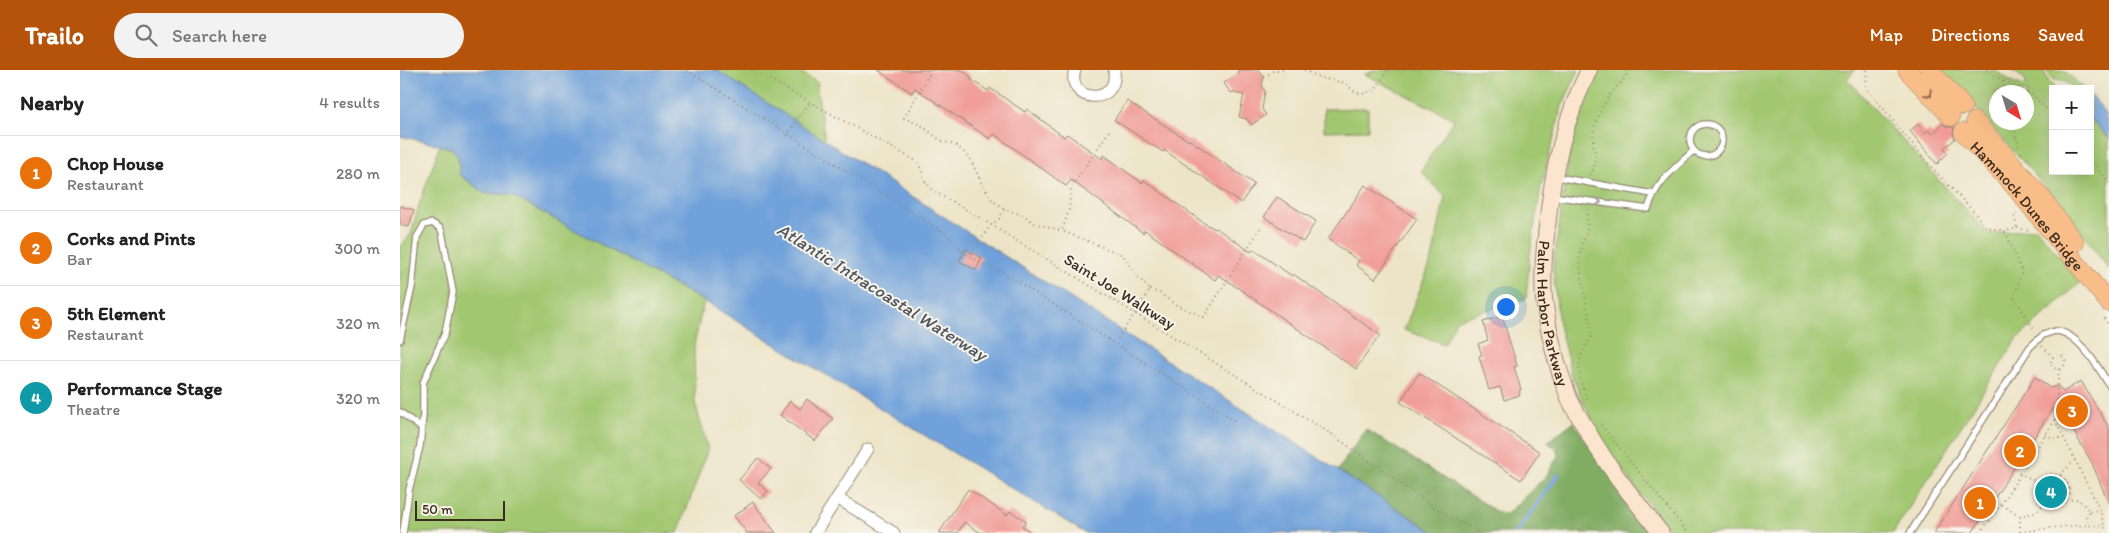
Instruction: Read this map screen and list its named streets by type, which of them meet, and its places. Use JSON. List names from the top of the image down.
{
  "streets": {
    "main road": ["Hammock Dunes Bridge"],
    "street": ["Palm Harbor Parkway"],
    "path": ["Saint Joe Walkway"]
  },
  "water": ["Atlantic Intracoastal Waterway"],
  "scale_bar": "50 m",
  "north": "bottom right",
  "page": {
    "header": "Trailo",
    "search": "Search here",
    "nav": ["Map", "Directions", "Saved"],
    "heading": ["Nearby", "4 results"],
    "map_buttons": ["+", "−"],
    "list": [
      {
        "mark": "1",
        "name": "Chop House",
        "note": "Restaurant",
        "value": "280 m"
      },
      {
        "mark": "2",
        "name": "Corks and Pints",
        "note": "Bar",
        "value": "300 m"
      },
      {
        "mark": "3",
        "name": "5th Element",
        "note": "Restaurant",
        "value": "320 m"
      },
      {
        "mark": "4",
        "name": "Performance Stage",
        "note": "Theatre",
        "value": "320 m"
      }
    ],
    "pins": [
      "3",
      "2",
      "4",
      "1"
    ],
    "scale": "50 m"
  }
}
